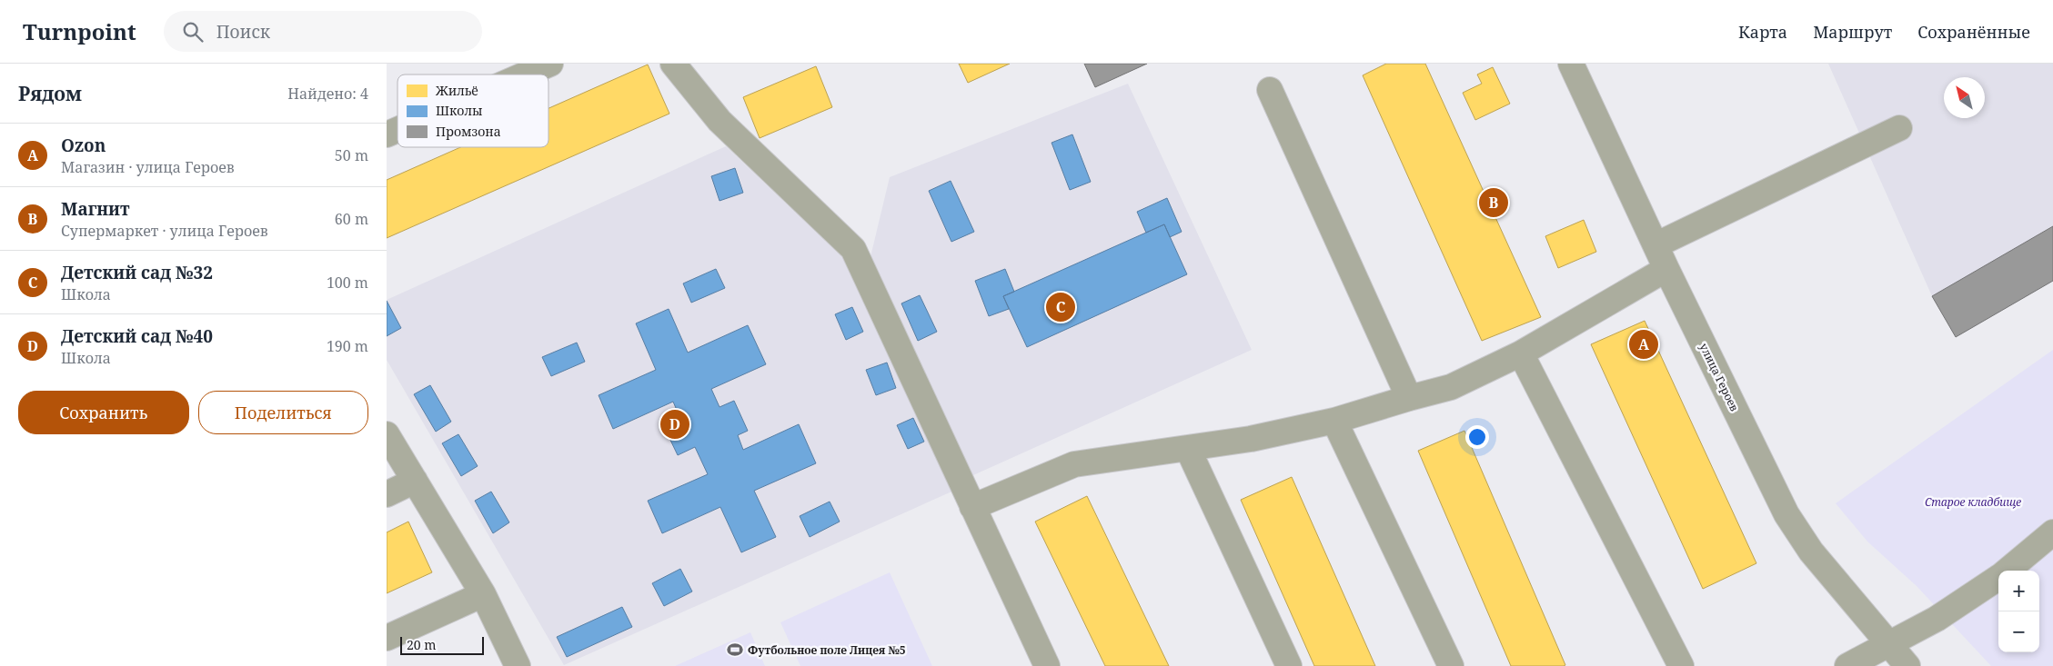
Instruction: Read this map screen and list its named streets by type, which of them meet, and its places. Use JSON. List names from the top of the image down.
{
  "streets": {
    "street": ["улица Героев"]
  },
  "parks": ["Старое кладбище"],
  "places": {
    "sports": ["Футбольное поле Лицея №5"]
  },
  "legend": ["Жильё", "Школы", "Промзона"],
  "scale_bar": "20 m",
  "north": "top left",
  "page": {
    "header": "Turnpoint",
    "search": "Поиск",
    "nav": ["Карта", "Маршрут", "Сохранённые"],
    "heading": ["Рядом", "Найдено: 4"],
    "list": [
      {
        "mark": "A",
        "name": "Ozon",
        "note": "Магазин · улица Героев",
        "value": "50 m"
      },
      {
        "mark": "B",
        "name": "Магнит",
        "note": "Супермаркет · улица Героев",
        "value": "60 m"
      },
      {
        "mark": "C",
        "name": "Детский сад №32",
        "note": "Школа",
        "value": "100 m"
      },
      {
        "mark": "D",
        "name": "Детский сад №40",
        "note": "Школа",
        "value": "190 m"
      }
    ],
    "pins": [
      "B",
      "C",
      "A",
      "D"
    ],
    "buttons": ["Сохранить", "Поделиться"],
    "map_buttons": ["+", "−"],
    "scale": "20 m"
  }
}
